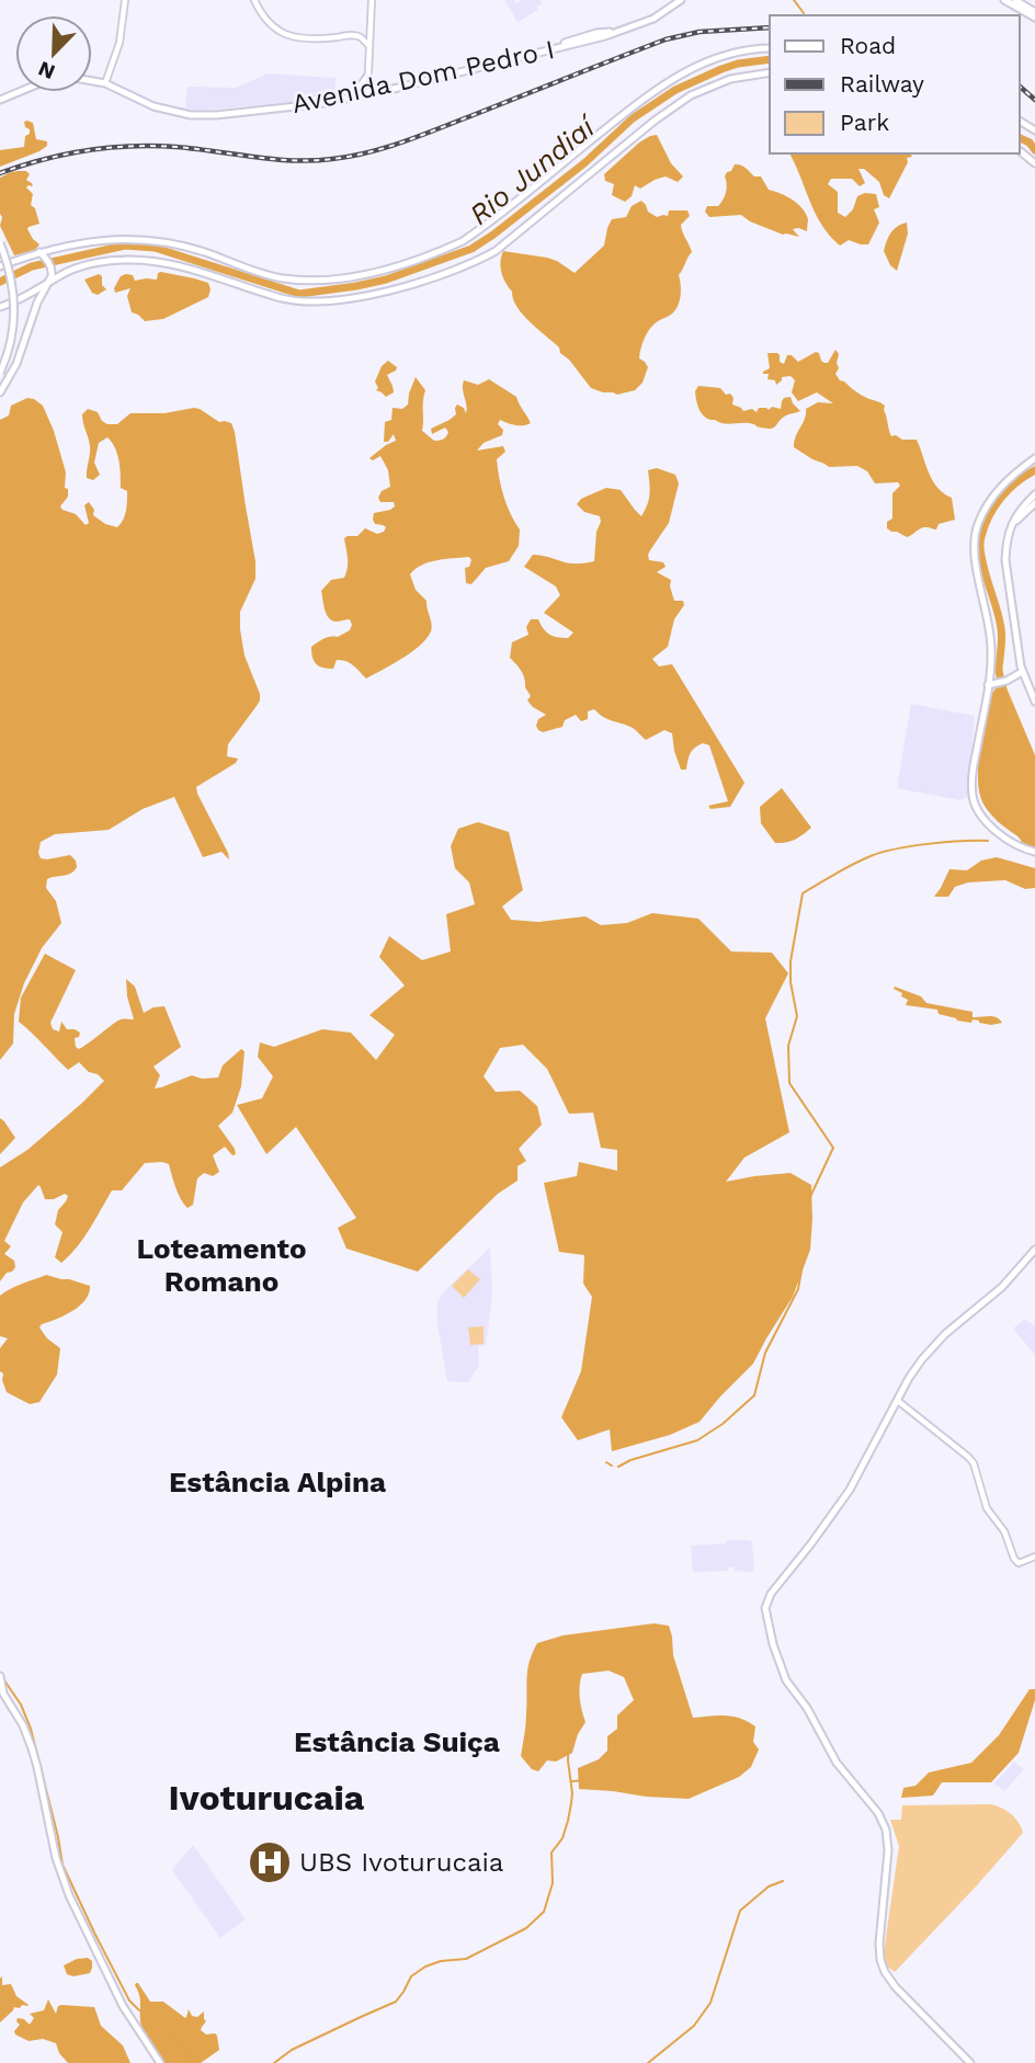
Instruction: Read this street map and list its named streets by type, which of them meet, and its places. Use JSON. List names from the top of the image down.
{
  "streets": {
    "main road": ["Avenida Dom Pedro I"]
  },
  "districts": [
    "Loteamento Romano",
    "Estância Alpina",
    "Estância Suiça",
    "Ivoturucaia"
  ],
  "water": ["Rio Jundiaí"],
  "places": {
    "hospital": ["UBS Ivoturucaia"]
  },
  "legend": ["Road", "Railway", "Park"],
  "north": "bottom left"
}
